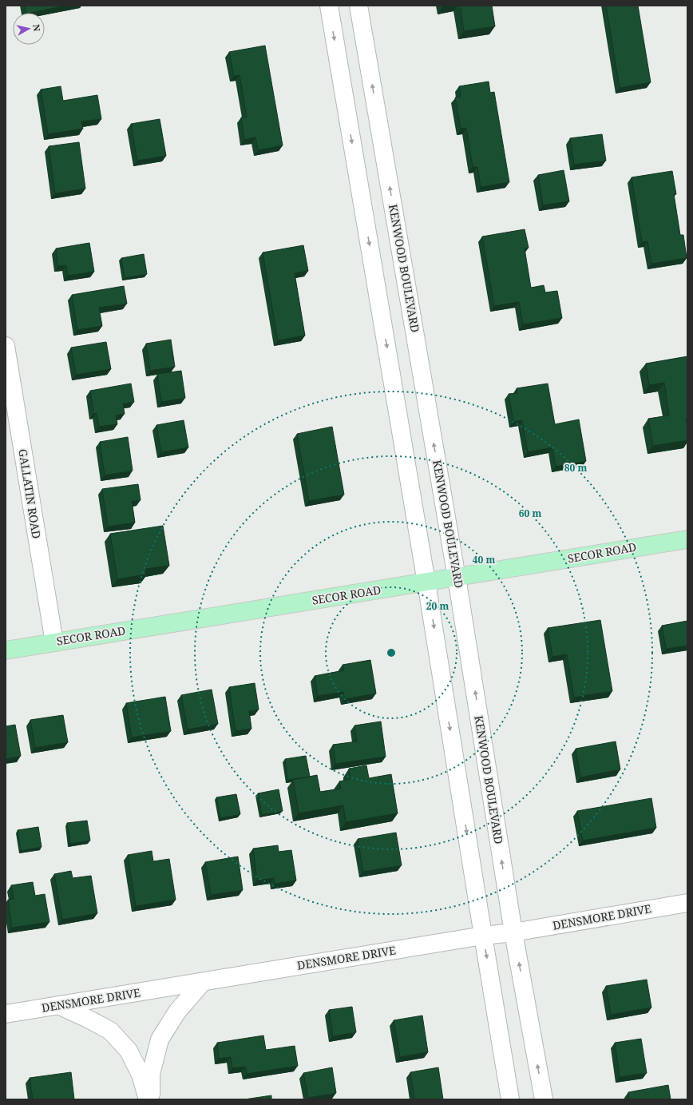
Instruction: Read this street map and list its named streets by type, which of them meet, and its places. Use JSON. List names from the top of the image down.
{
  "streets": {
    "main road": ["SECOR ROAD"],
    "street": ["KENWOOD BOULEVARD", "GALLATIN ROAD", "DENSMORE DRIVE"]
  },
  "crossings": [
    ["KENWOOD BOULEVARD", "SECOR ROAD"],
    ["KENWOOD BOULEVARD", "DENSMORE DRIVE"],
    ["GALLATIN ROAD", "SECOR ROAD"]
  ],
  "north": "right",
  "rings": [
    "80 m",
    "60 m",
    "40 m",
    "20 m"
  ]
}
